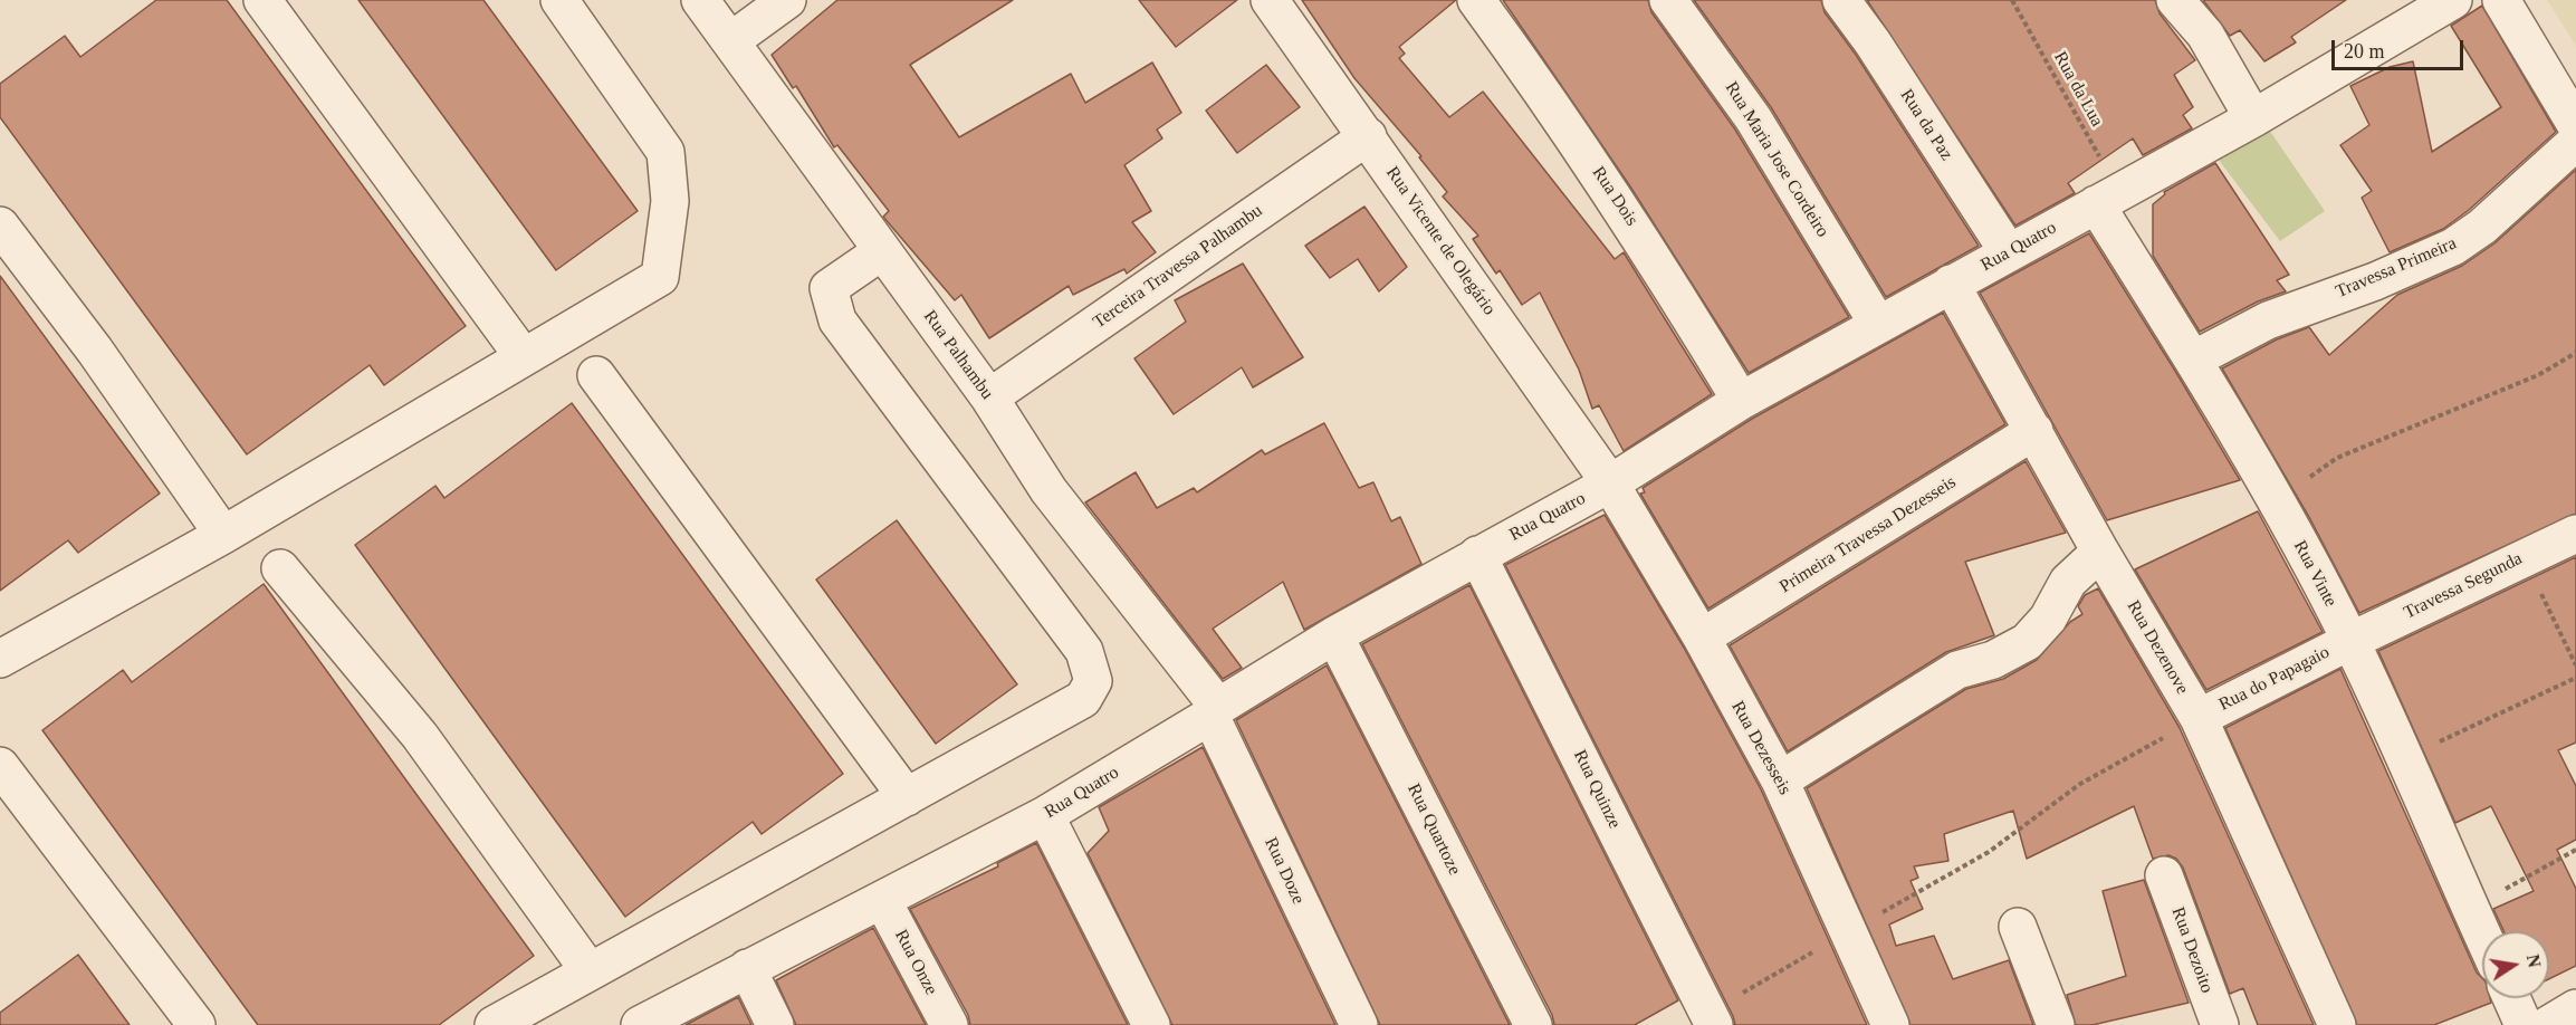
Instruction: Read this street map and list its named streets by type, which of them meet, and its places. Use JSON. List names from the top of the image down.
{
  "streets": {
    "street": [
      "Rua da Paz",
      "Rua Maria Jose Cordeiro",
      "Rua Dois",
      "Rua Vicente de Olegário",
      "Rua Quatro",
      "Terceira Travessa Palhambu",
      "Travessa Primeira",
      "Rua Palhambu",
      "Primeira Travessa Dezesseis",
      "Rua Vinte",
      "Travessa Segunda",
      "Rua Dezenove",
      "Rua do Papagaio",
      "Rua Dezesseis",
      "Rua Quinze",
      "Rua Quartoze",
      "Rua Doze",
      "Rua Dezoito",
      "Rua Onze"
    ],
    "path": ["Rua da Lua"]
  },
  "crossings": [
    ["Rua da Lua", "Rua Quatro"],
    ["Rua da Lua", "Rua Vinte"],
    ["Rua da Paz", "Rua Quatro"],
    ["Rua Maria Jose Cordeiro", "Rua Quatro"],
    ["Rua Dois", "Rua Quatro"],
    ["Rua Vicente de Olegário", "Rua Quatro"],
    ["Rua Vicente de Olegário", "Terceira Travessa Palhambu"],
    ["Rua Vicente de Olegário", "Rua Dezesseis"],
    ["Rua Quatro", "Rua Palhambu"],
    ["Rua Quatro", "Rua Vinte"],
    ["Rua Quatro", "Rua Dezenove"],
    ["Rua Quatro", "Rua Dezesseis"],
    ["Rua Quatro", "Rua Quinze"],
    ["Rua Quatro", "Rua Quartoze"],
    ["Rua Quatro", "Rua Doze"],
    ["Rua Quatro", "Rua Onze"],
    ["Terceira Travessa Palhambu", "Rua Palhambu"],
    ["Travessa Primeira", "Rua Vinte"],
    ["Rua Palhambu", "Rua Doze"],
    ["Primeira Travessa Dezesseis", "Rua Dezenove"],
    ["Primeira Travessa Dezesseis", "Rua Dezesseis"],
    ["Rua Vinte", "Travessa Segunda"],
    ["Rua Vinte", "Rua do Papagaio"],
    ["Travessa Segunda", "Rua do Papagaio"],
    ["Rua Dezenove", "Rua do Papagaio"]
  ],
  "scale_bar": "20 m",
  "north": "right"
}
